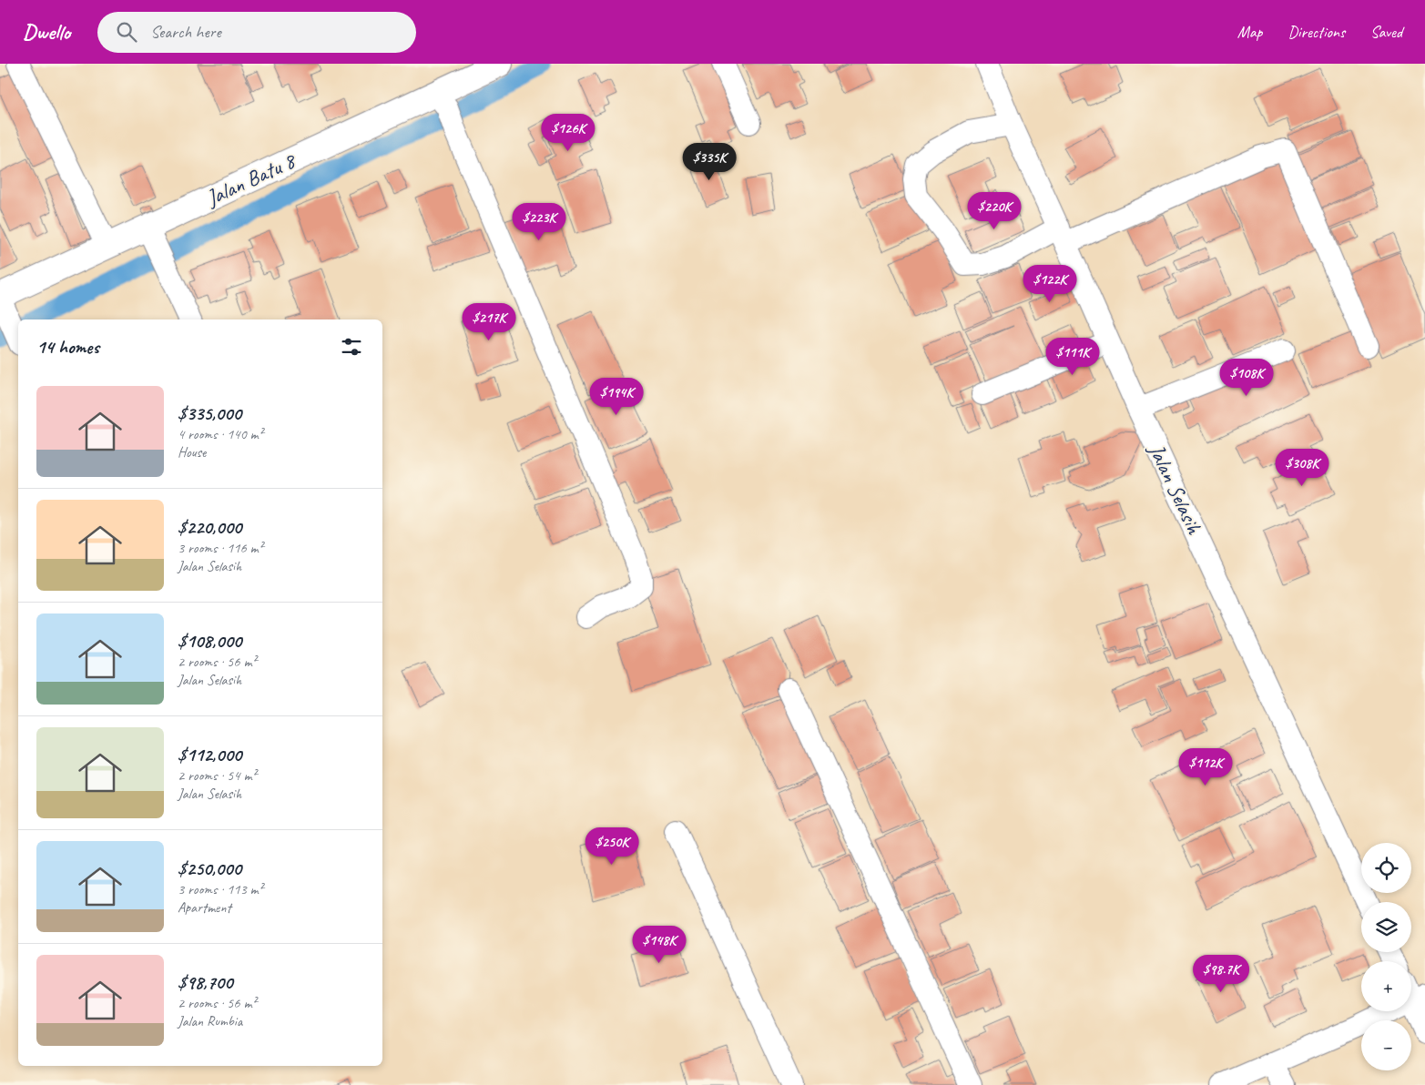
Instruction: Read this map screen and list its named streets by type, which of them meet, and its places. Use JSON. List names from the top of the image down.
{
  "streets": {
    "street": ["Jalan Batu 8", "Jalan Selasih"]
  },
  "page": {
    "header": "Dwello",
    "search": "Search here",
    "nav": ["Map", "Directions", "Saved"],
    "price": [
      "$126K",
      "$335K",
      "$220K",
      "$223K",
      "$122K",
      "$217K",
      "$111K",
      "$108K",
      "$194K",
      "$308K",
      "$112K",
      "$250K",
      "$148K",
      "$98.7K"
    ],
    "heading": "14 homes",
    "list": [
      {
        "name": "$335,000",
        "note": "4 rooms · 140 m² · House"
      },
      {
        "name": "$220,000",
        "note": "3 rooms · 116 m² · Jalan Selasih"
      },
      {
        "name": "$108,000",
        "note": "2 rooms · 56 m² · Jalan Selasih"
      },
      {
        "name": "$112,000",
        "note": "2 rooms · 54 m² · Jalan Selasih"
      },
      {
        "name": "$250,000",
        "note": "3 rooms · 113 m² · Apartment"
      },
      {
        "name": "$98,700",
        "note": "2 rooms · 56 m² · Jalan Rumbia"
      }
    ],
    "map_buttons": ["+", "−"]
  }
}
